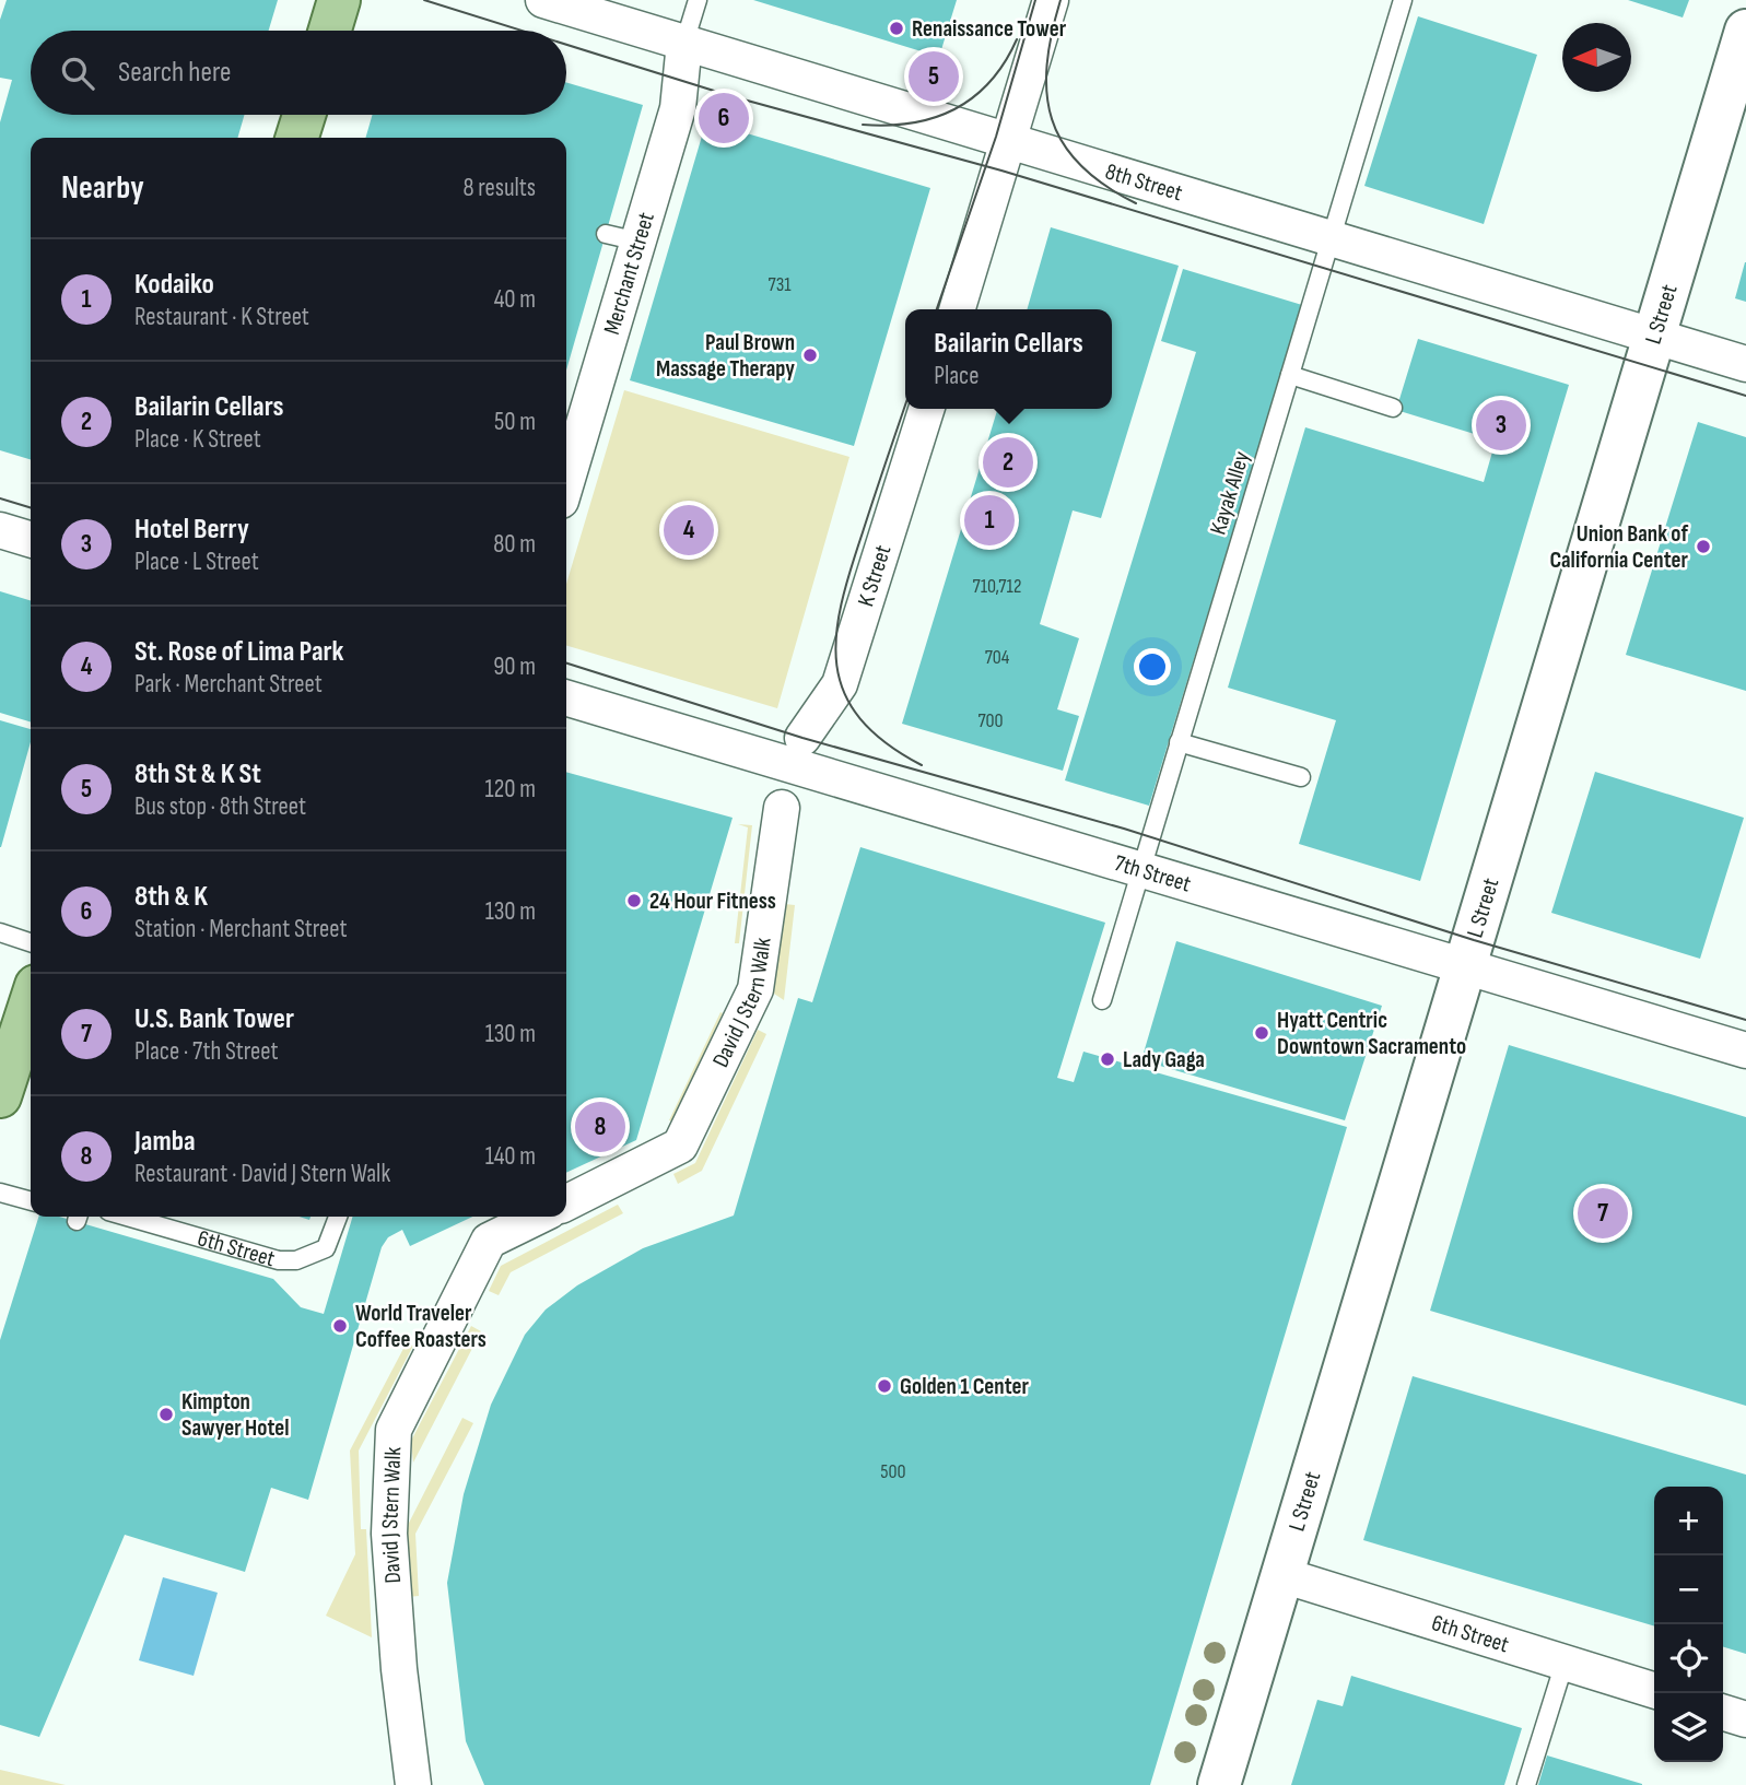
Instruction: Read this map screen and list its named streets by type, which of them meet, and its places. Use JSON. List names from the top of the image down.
{
  "streets": {
    "main road": ["L Street"],
    "street": [
      "8th Street",
      "Merchant Street",
      "K Street",
      "7th Street",
      "David J Stern Walk",
      "6th Street"
    ],
    "lane": ["Kayak Alley"]
  },
  "crossings": [
    ["8th Street", "Merchant Street"],
    ["8th Street", "L Street"],
    ["8th Street", "Kayak Alley"],
    ["L Street", "7th Street"],
    ["L Street", "6th Street"],
    ["Kayak Alley", "7th Street"]
  ],
  "places": [
    "Renaissance Tower",
    "Paul Brown Massage Therapy",
    "Union Bank of California Center",
    "24 Hour Fitness",
    "Hyatt Centric Downtown Sacramento",
    "Lady Gaga",
    "World Traveler Coffee Roasters",
    "Golden 1 Center",
    "Kimpton Sawyer Hotel"
  ],
  "house_numbers": [
    "731",
    "710,712",
    "704",
    "700",
    "500"
  ],
  "north": "left",
  "page": {
    "search": "Search here",
    "pins": [
      "5",
      "6",
      "3",
      "2",
      "1",
      "4",
      "8",
      "7"
    ],
    "heading": ["Nearby", "8 results"],
    "list": [
      {
        "mark": "1",
        "name": "Kodaiko",
        "note": "Restaurant · K Street",
        "value": "40 m"
      },
      {
        "mark": "2",
        "name": "Bailarin Cellars",
        "note": "Place · K Street",
        "value": "50 m"
      },
      {
        "mark": "3",
        "name": "Hotel Berry",
        "note": "Place · L Street",
        "value": "80 m"
      },
      {
        "mark": "4",
        "name": "St. Rose of Lima Park",
        "note": "Park · Merchant Street",
        "value": "90 m"
      },
      {
        "mark": "5",
        "name": "8th St & K St",
        "note": "Bus stop · 8th Street",
        "value": "120 m"
      },
      {
        "mark": "6",
        "name": "8th & K",
        "note": "Station · Merchant Street",
        "value": "130 m"
      },
      {
        "mark": "7",
        "name": "U.S. Bank Tower",
        "note": "Place · 7th Street",
        "value": "130 m"
      },
      {
        "mark": "8",
        "name": "Jamba",
        "note": "Restaurant · David J Stern Walk",
        "value": "140 m"
      }
    ],
    "popup": ["Bailarin Cellars", "Place"],
    "map_buttons": ["+", "−"]
  }
}
